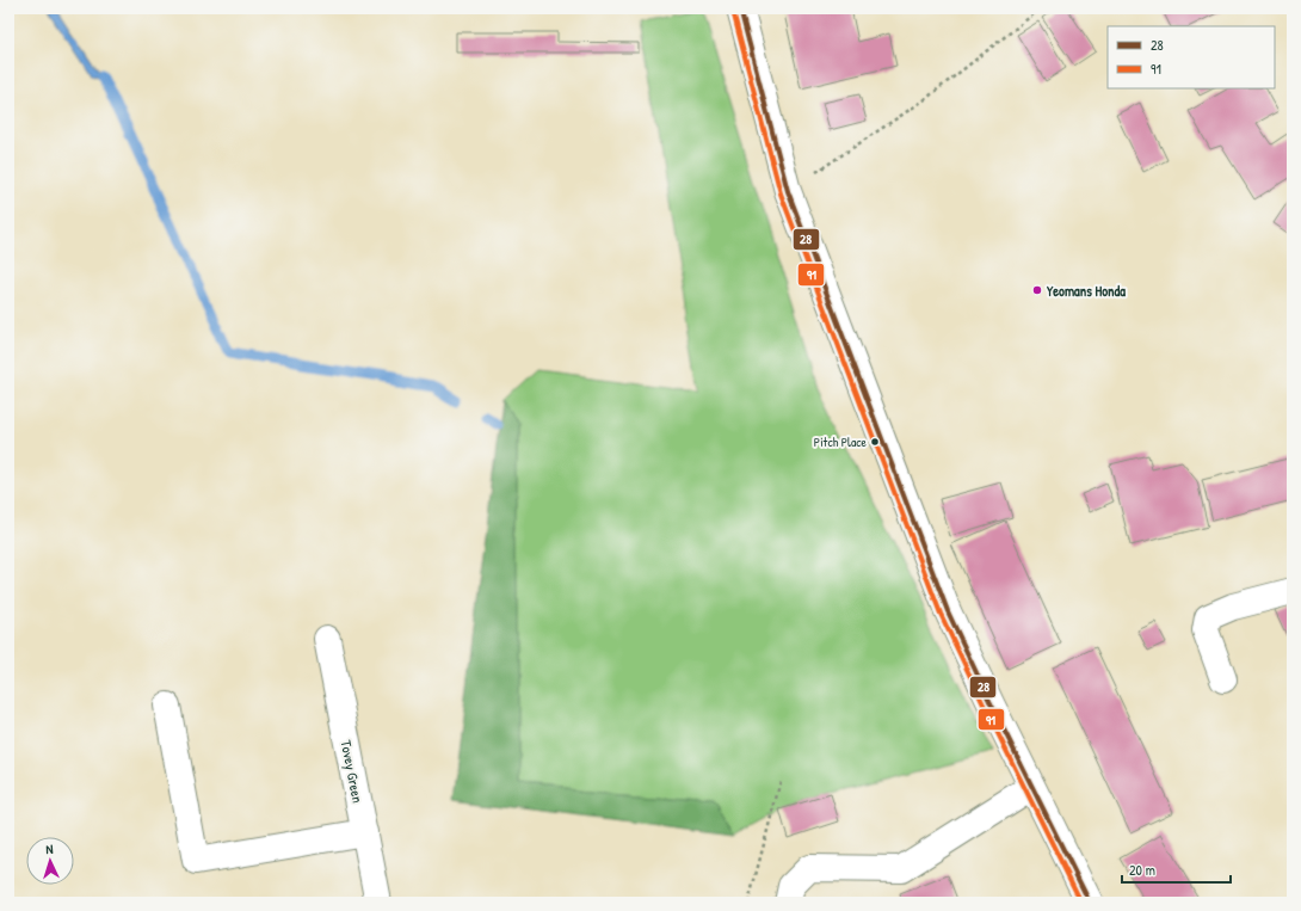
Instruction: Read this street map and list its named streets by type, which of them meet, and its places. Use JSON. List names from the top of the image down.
{
  "streets": {
    "main road": ["Tovey Green"]
  },
  "places": ["Yeomans Honda", "Pitch Place"],
  "lines": ["transit line 28", "transit line 91"],
  "legend": ["28", "91"],
  "scale_bar": "20 m",
  "north": "top"
}
